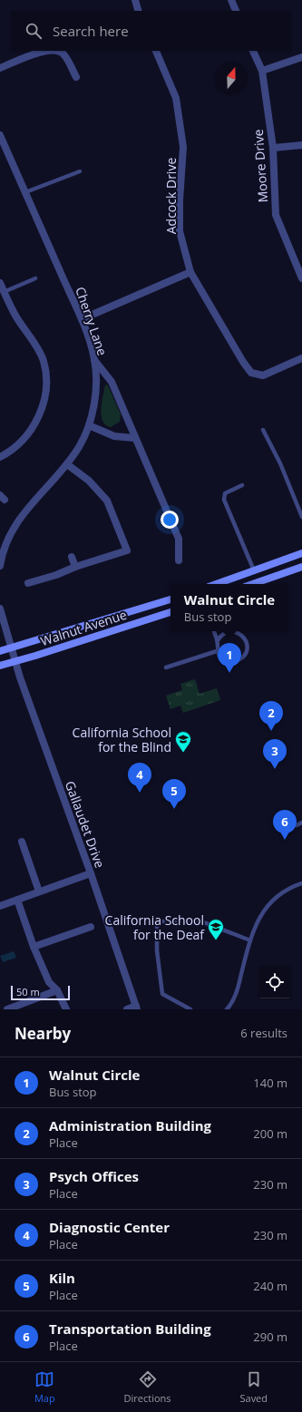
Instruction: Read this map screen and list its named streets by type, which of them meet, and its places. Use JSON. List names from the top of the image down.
{
  "streets": {
    "main road": ["Walnut Avenue"],
    "street": [
      "Moore Drive",
      "Adcock Drive",
      "Cherry Lane",
      "Gallaudet Drive"
    ]
  },
  "crossings": [
    ["Walnut Avenue", "Gallaudet Drive"]
  ],
  "places": {
    "school or university": ["California School for the Blind", "California School for the Deaf"]
  },
  "scale_bar": "50 m",
  "north": "top",
  "page": {
    "search": "Search here",
    "popup": ["Walnut Circle", "Bus stop"],
    "pins": [
      "1",
      "2",
      "3",
      "4",
      "5",
      "6"
    ],
    "scale": "50 m",
    "heading": ["Nearby", "6 results"],
    "list": [
      {
        "mark": "1",
        "name": "Walnut Circle",
        "note": "Bus stop",
        "value": "140 m"
      },
      {
        "mark": "2",
        "name": "Administration Building",
        "note": "Place",
        "value": "200 m"
      },
      {
        "mark": "3",
        "name": "Psych Offices",
        "note": "Place",
        "value": "230 m"
      },
      {
        "mark": "4",
        "name": "Diagnostic Center",
        "note": "Place",
        "value": "230 m"
      },
      {
        "mark": "5",
        "name": "Kiln",
        "note": "Place",
        "value": "240 m"
      },
      {
        "mark": "6",
        "name": "Transportation Building",
        "note": "Place",
        "value": "290 m"
      }
    ],
    "nav": ["Map", "Directions", "Saved"]
  }
}
